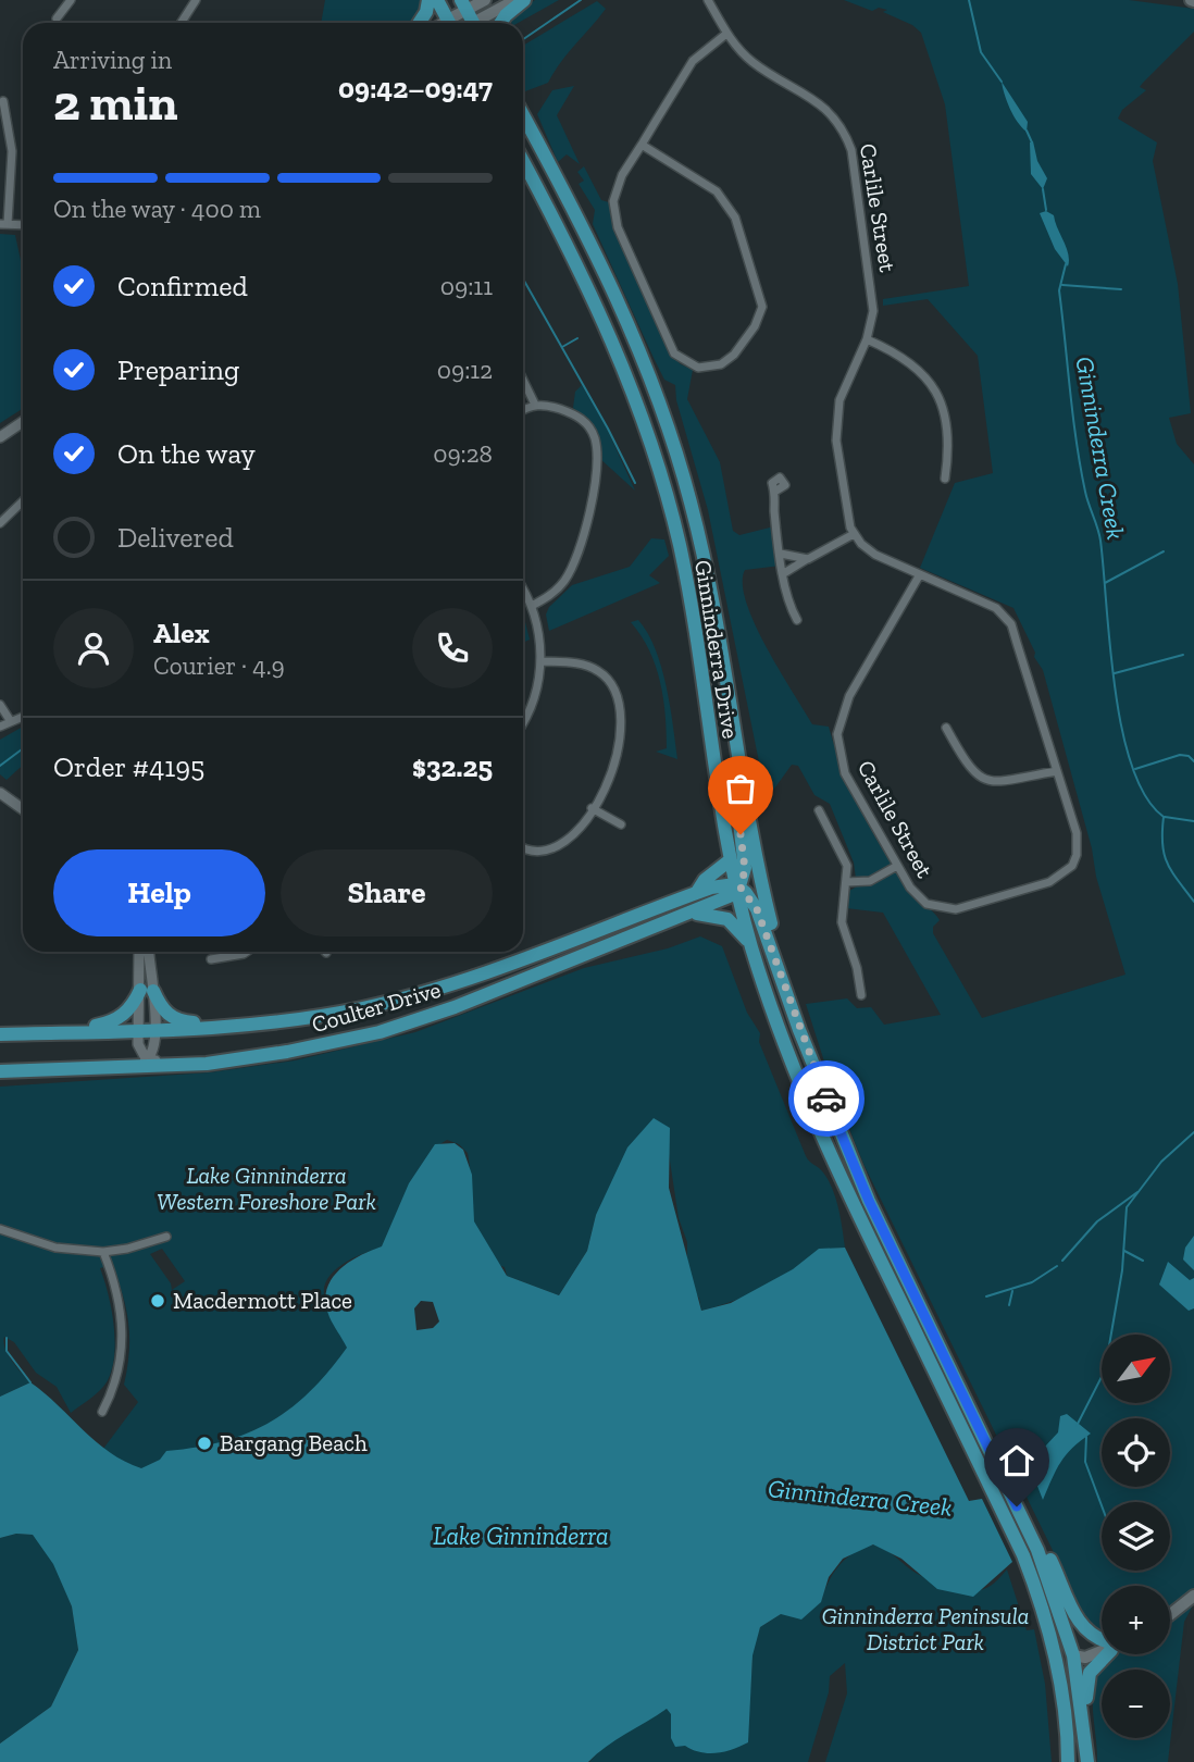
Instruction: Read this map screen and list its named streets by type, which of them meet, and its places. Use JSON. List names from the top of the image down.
{
  "streets": {
    "main road": ["Ginninderra Drive", "Coulter Drive"],
    "street": ["Carlile Street"]
  },
  "crossings": [
    ["Ginninderra Drive", "Coulter Drive"]
  ],
  "water": ["Ginninderra Creek", "Lake Ginninderra"],
  "parks": ["Lake Ginninderra Western Foreshore Park", "Ginninderra Peninsula District Park"],
  "places": ["Macdermott Place", "Bargang Beach"],
  "north": "top right",
  "page": {
    "heading": ["2 min", "Arriving in", "09:42–09:47"],
    "panel": [
      "Alex",
      "Courier · 4.9",
      "Order #4195",
      "$32.25"
    ],
    "bar": "On the way · 400 m",
    "list": [
      ["Confirmed", "09:11"],
      ["Preparing", "09:12"],
      ["On the way", "09:28"],
      "Delivered"
    ],
    "buttons": ["Help", "Share"],
    "map_buttons": ["+", "−"]
  }
}
